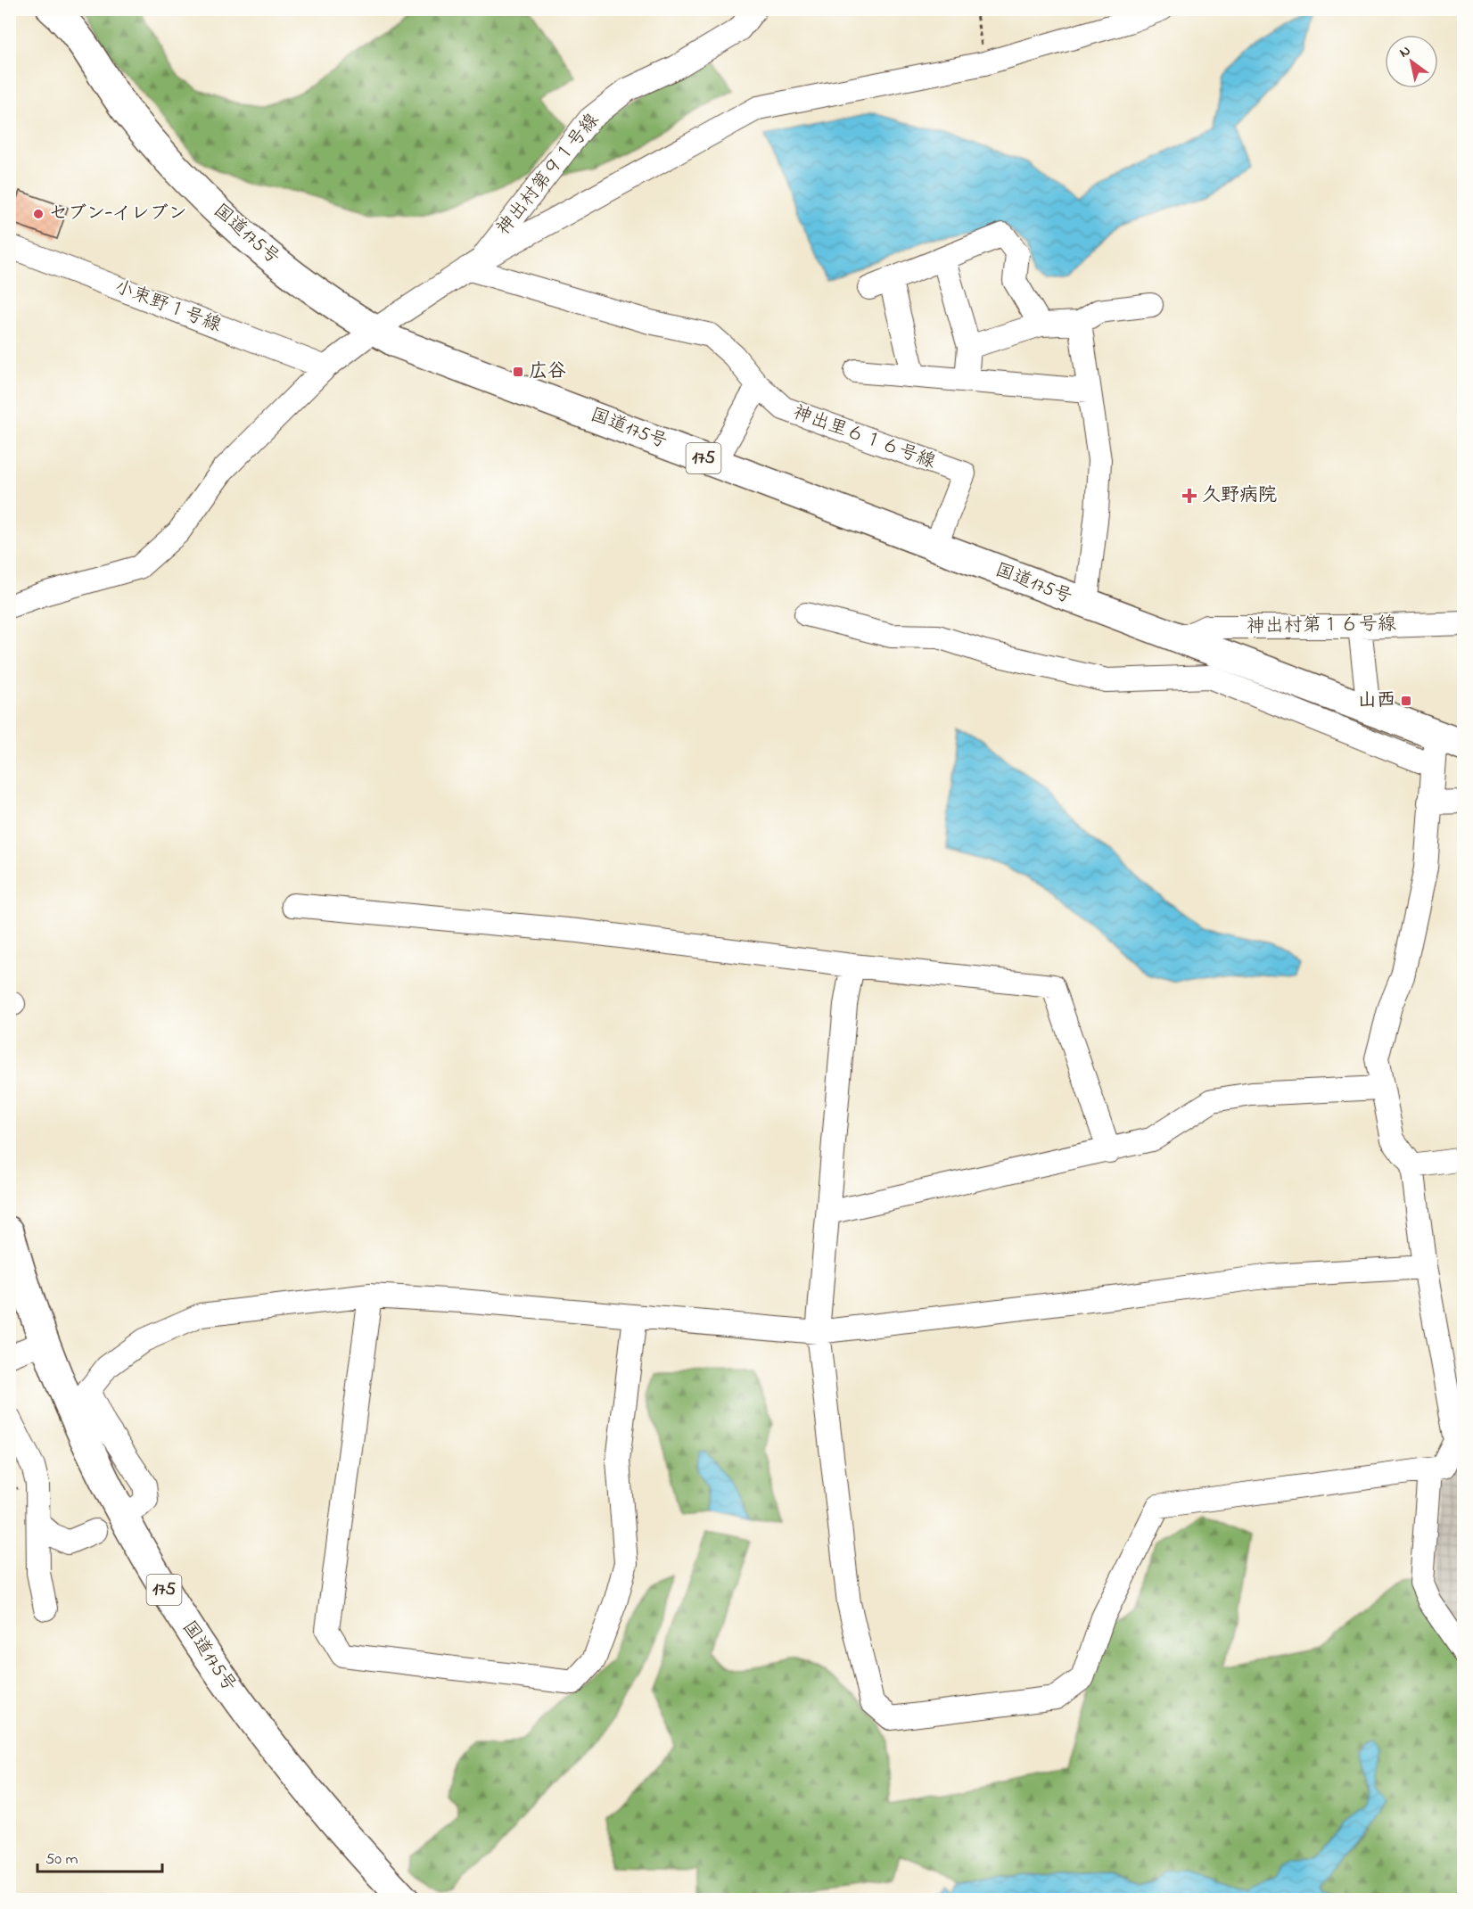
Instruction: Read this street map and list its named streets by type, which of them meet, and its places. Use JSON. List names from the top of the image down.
{
  "streets": {
    "highway": ["国道175号", "175"],
    "street": [
      "神出村第９１号線",
      "小束野１号線",
      "神出里６１６号線",
      "神出村第１６号線"
    ]
  },
  "crossings": [
    ["神出村第９１号線", "神出里６１６号線"],
    ["国道175号", "神出里６１６号線"],
    ["国道175号", "神出村第１６号線"]
  ],
  "places": {
    "other": ["セブン-イレブン"],
    "transit": ["広谷", "山西"],
    "health": ["久野病院"]
  },
  "scale_bar": "50 m",
  "north": "top left"
}
